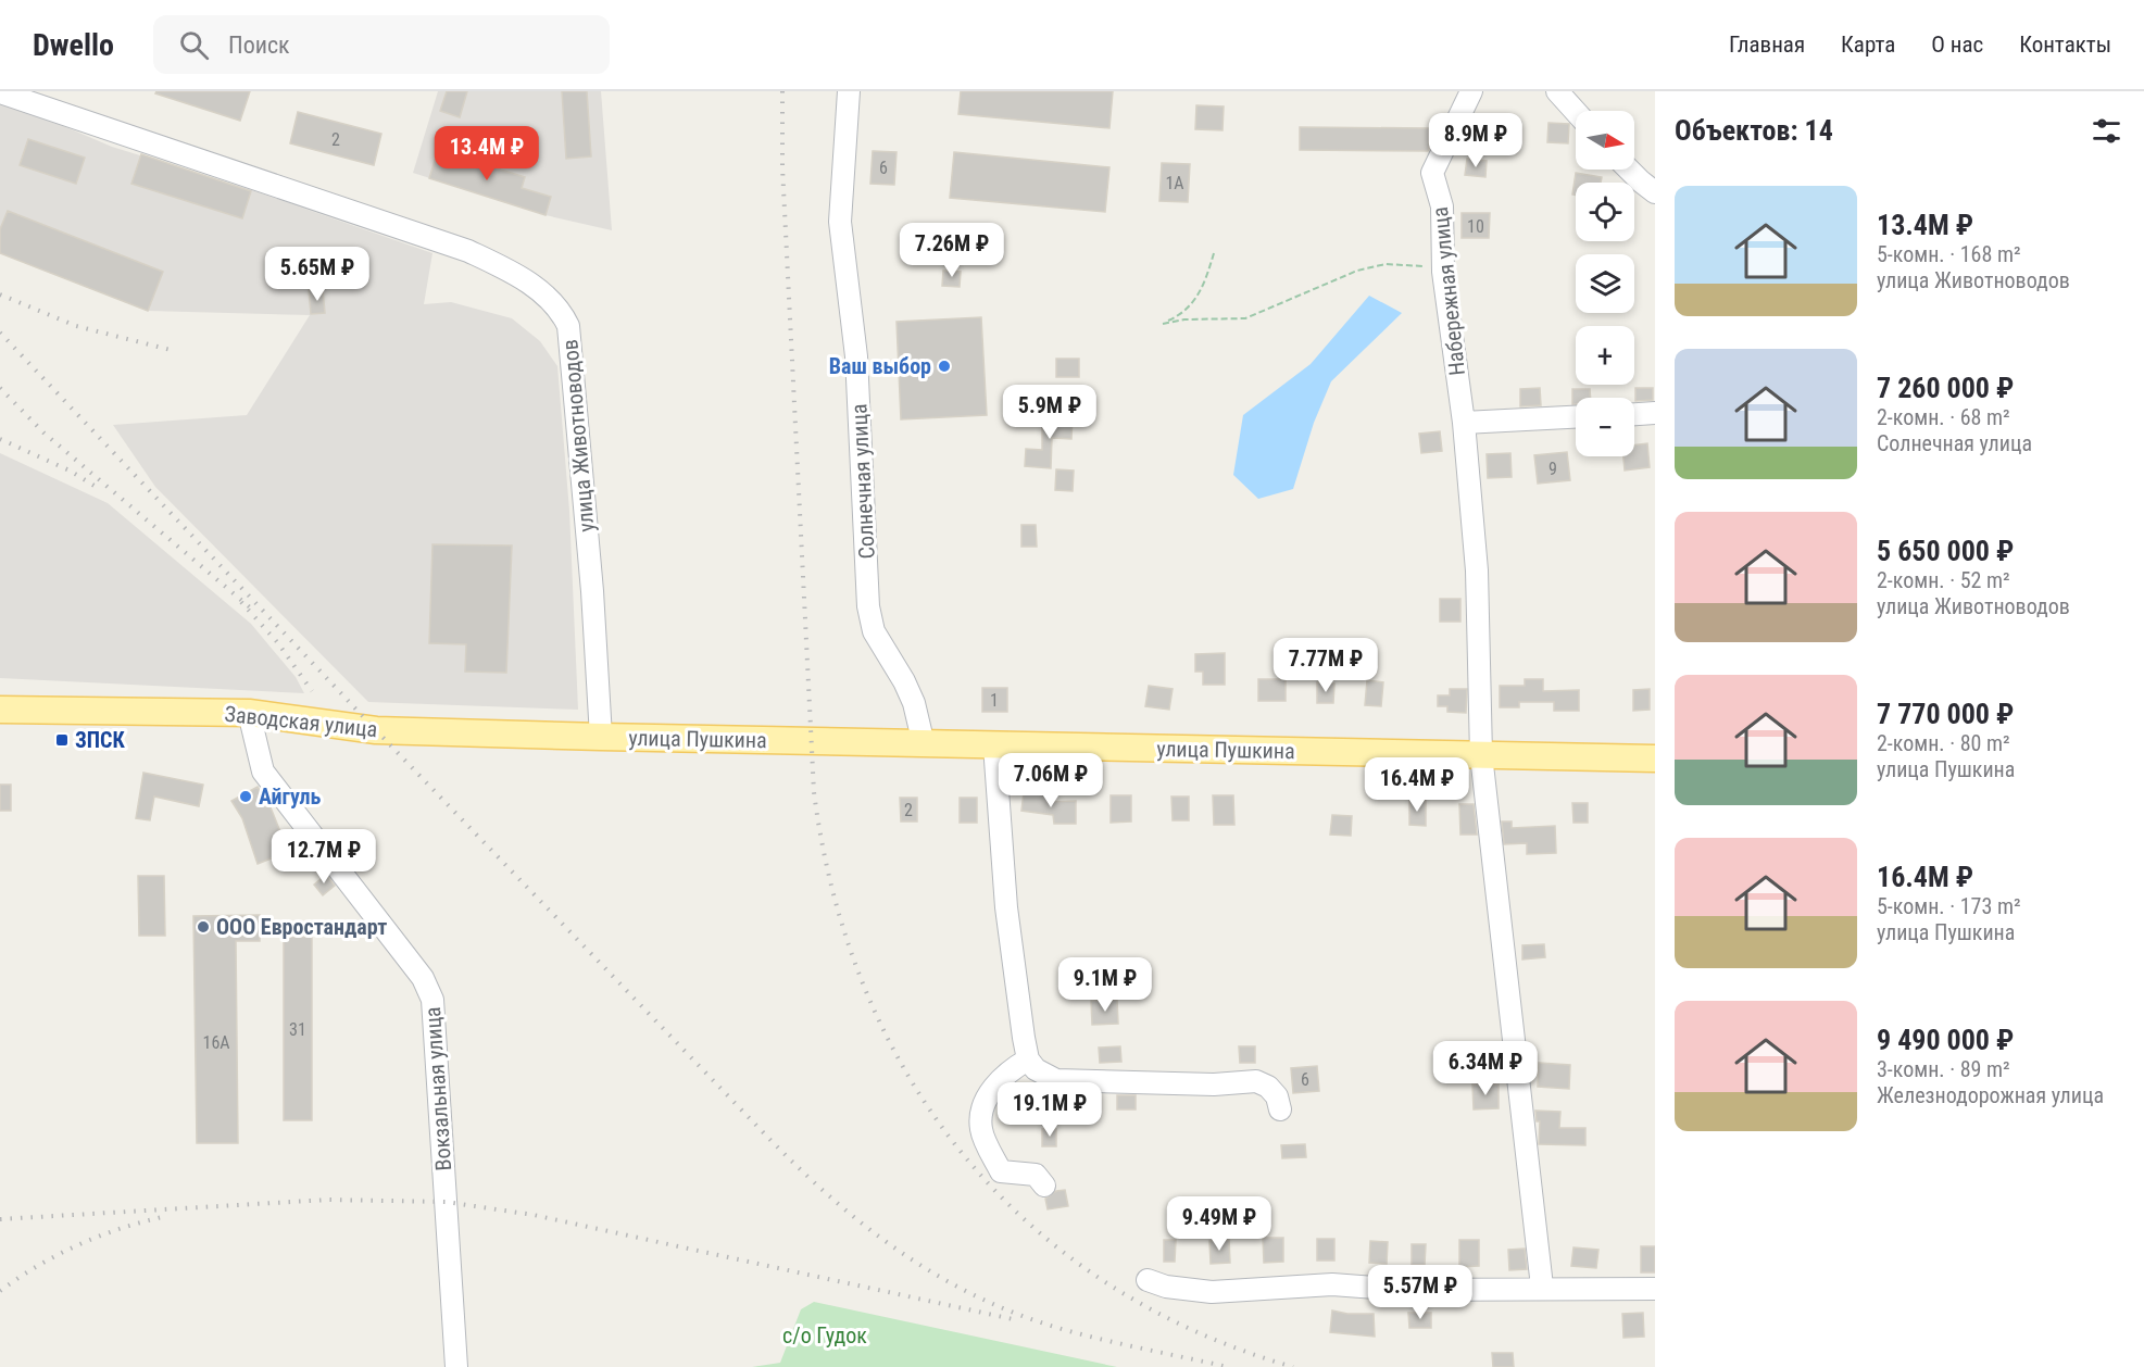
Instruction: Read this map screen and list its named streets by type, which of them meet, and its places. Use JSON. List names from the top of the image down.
{
  "streets": {
    "main road": ["Заводская улица", "улица Пушкина"],
    "street": [
      "Набережная улица",
      "улица Животноводов",
      "Солнечная улица",
      "Вокзальная улица"
    ]
  },
  "crossings": [
    ["Набережная улица", "улица Пушкина"],
    ["улица Животноводов", "Заводская улица"],
    ["улица Животноводов", "улица Пушкина"],
    ["Солнечная улица", "улица Пушкина"],
    ["Заводская улица", "улица Пушкина"],
    ["Заводская улица", "Вокзальная улица"]
  ],
  "parks": ["с/о Гудок"],
  "places": {
    "other": ["Ваш выбор", "Айгуль", "ООО Евростандарт"],
    "transit": ["ЗПСК"]
  },
  "house_numbers": [
    "2",
    "6",
    "1А",
    "10",
    "9",
    "1",
    "2",
    "31",
    "16А",
    "6"
  ],
  "north": "right",
  "page": {
    "header": "Dwello",
    "search": "Поиск",
    "nav": [
      "Главная",
      "Карта",
      "О нас",
      "Контакты"
    ],
    "heading": "Объектов: 14",
    "map_buttons": ["+", "−"],
    "price": [
      "8.9M ₽",
      "13.4M ₽",
      "7.26M ₽",
      "5.65M ₽",
      "5.9M ₽",
      "7.77M ₽",
      "7.06M ₽",
      "16.4M ₽",
      "12.7M ₽",
      "9.1M ₽",
      "6.34M ₽",
      "19.1M ₽",
      "9.49M ₽",
      "5.57M ₽"
    ],
    "list": [
      {
        "name": "13.4M ₽",
        "note": "5-комн. · 168 m² · улица Животноводов"
      },
      {
        "name": "7 260 000 ₽",
        "note": "2-комн. · 68 m² · Солнечная улица"
      },
      {
        "name": "5 650 000 ₽",
        "note": "2-комн. · 52 m² · улица Животноводов"
      },
      {
        "name": "7 770 000 ₽",
        "note": "2-комн. · 80 m² · улица Пушкина"
      },
      {
        "name": "16.4M ₽",
        "note": "5-комн. · 173 m² · улица Пушкина"
      },
      {
        "name": "9 490 000 ₽",
        "note": "3-комн. · 89 m² · Железнодорожная улица"
      }
    ]
  }
}
